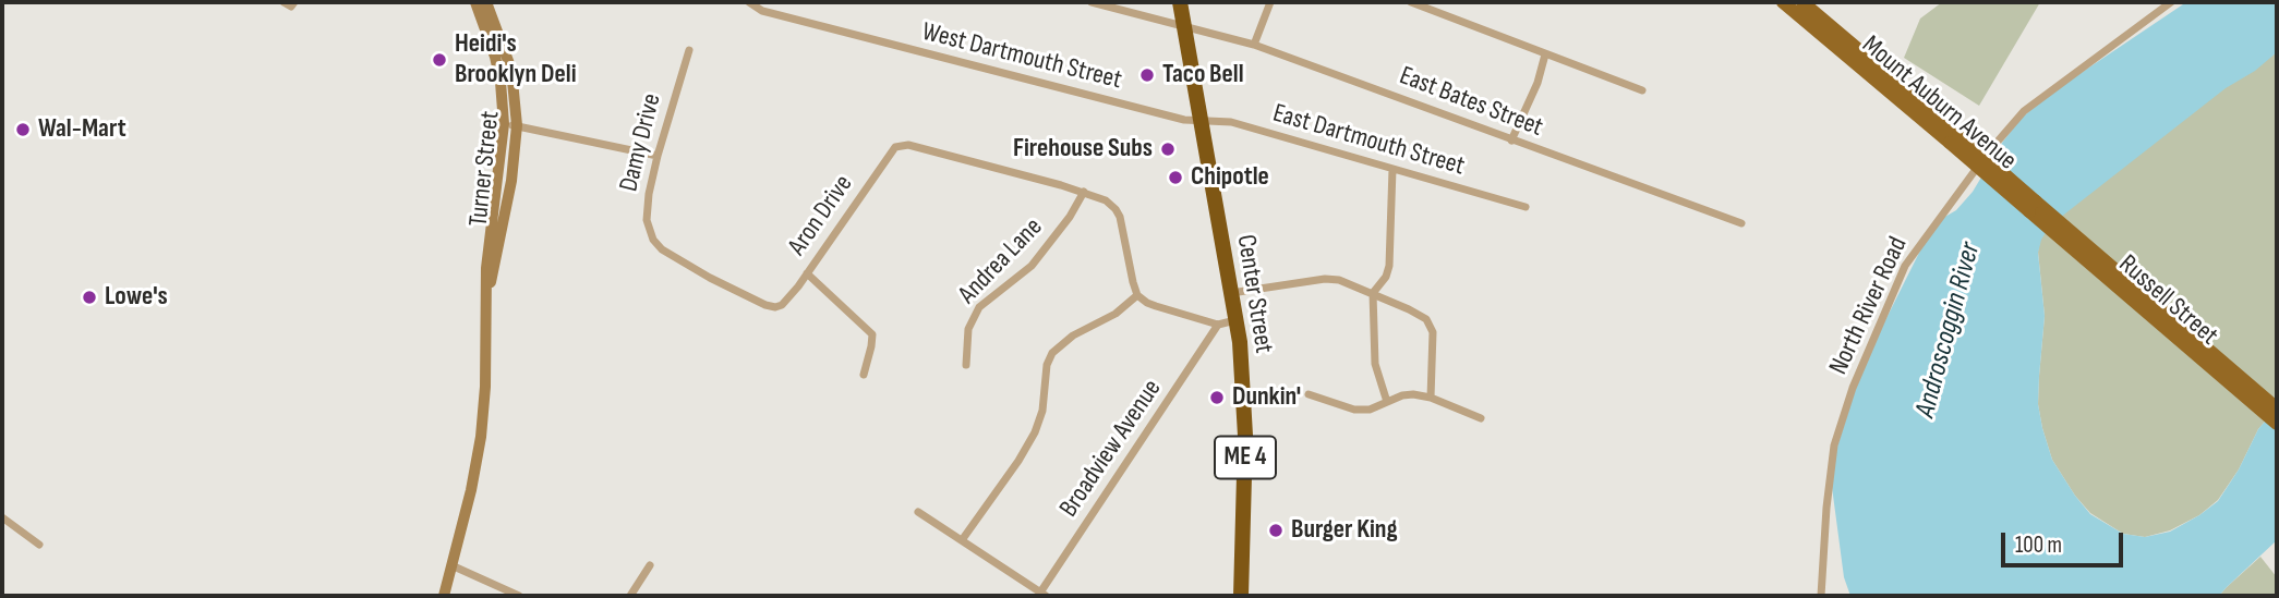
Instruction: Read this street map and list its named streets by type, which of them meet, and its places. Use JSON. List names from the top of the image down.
{
  "streets": {
    "highway": ["Center Street", "ME 4"],
    "main road": ["Mount Auburn Avenue", "Turner Street", "Russell Street"],
    "street": [
      "West Dartmouth Street",
      "East Bates Street",
      "East Dartmouth Street",
      "Damy Drive",
      "Aron Drive",
      "Andrea Lane",
      "North River Road",
      "Broadview Avenue"
    ]
  },
  "crossings": [
    ["West Dartmouth Street", "East Dartmouth Street"],
    ["West Dartmouth Street", "Center Street"],
    ["East Bates Street", "Center Street"],
    ["Mount Auburn Avenue", "Russell Street"],
    ["East Dartmouth Street", "Center Street"],
    ["Damy Drive", "Aron Drive"],
    ["Aron Drive", "Andrea Lane"]
  ],
  "water": ["Androscoggin River"],
  "places": [
    "Heidi's Brooklyn Deli",
    "Taco Bell",
    "Wal-Mart",
    "Firehouse Subs",
    "Chipotle",
    "Lowe's",
    "Dunkin'",
    "Burger King"
  ],
  "scale_bar": "100 m"
}
